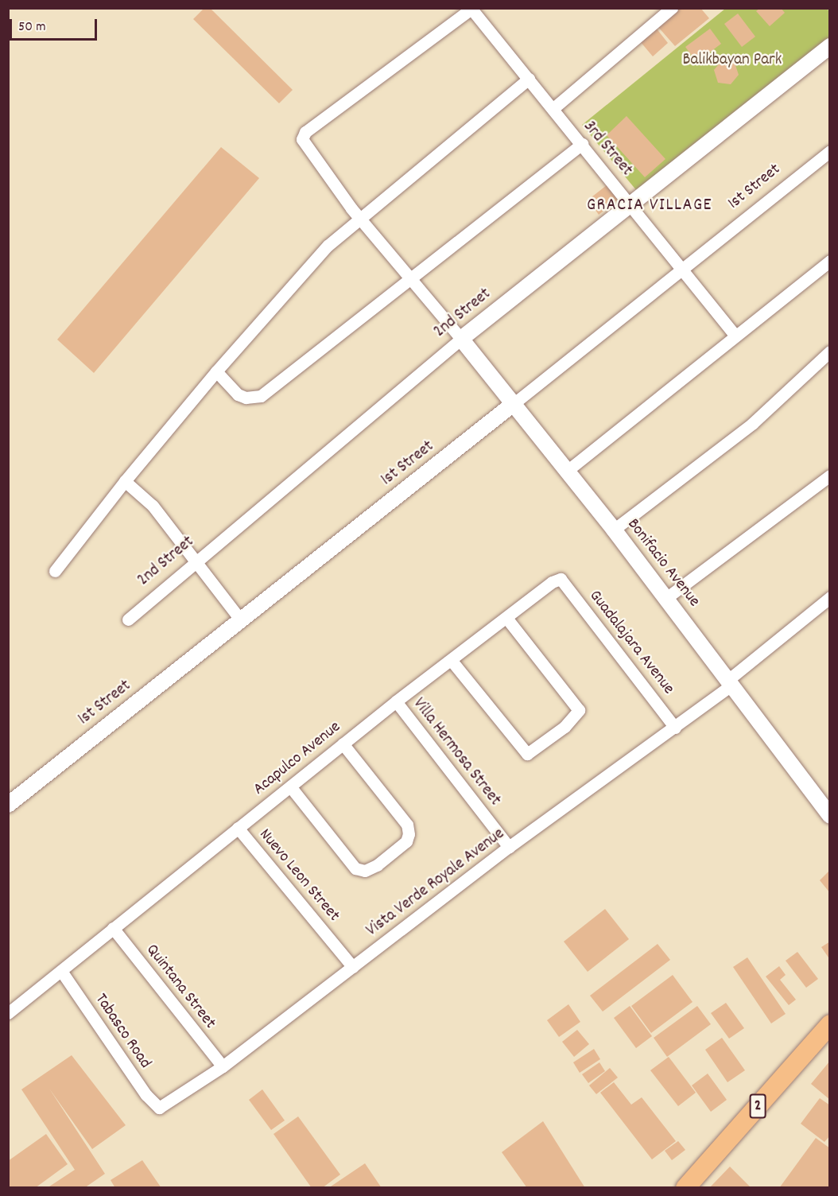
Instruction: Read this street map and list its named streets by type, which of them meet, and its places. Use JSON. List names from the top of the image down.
{
  "streets": {
    "main road": ["2"],
    "street": [
      "3rd Street",
      "1st Street",
      "2nd Street",
      "Bonifacio Avenue",
      "Guadalajara Avenue",
      "Villa Hermosa Street",
      "Acapulco Avenue",
      "Nuevo Leon Street",
      "Vista Verde Royale Avenue",
      "Quintana Street",
      "Tabasco Road"
    ]
  },
  "crossings": [
    ["3rd Street", "1st Street"],
    ["3rd Street", "2nd Street"],
    ["1st Street", "Bonifacio Avenue"],
    ["2nd Street", "Bonifacio Avenue"],
    ["Bonifacio Avenue", "Vista Verde Royale Avenue"],
    ["Guadalajara Avenue", "Acapulco Avenue"],
    ["Guadalajara Avenue", "Vista Verde Royale Avenue"],
    ["Villa Hermosa Street", "Acapulco Avenue"],
    ["Villa Hermosa Street", "Vista Verde Royale Avenue"],
    ["Acapulco Avenue", "Nuevo Leon Street"],
    ["Acapulco Avenue", "Quintana Street"],
    ["Acapulco Avenue", "Tabasco Road"],
    ["Nuevo Leon Street", "Vista Verde Royale Avenue"],
    ["Vista Verde Royale Avenue", "Quintana Street"],
    ["Vista Verde Royale Avenue", "Tabasco Road"]
  ],
  "districts": ["GRACIA VILLAGE"],
  "parks": ["Balikbayan Park"],
  "scale_bar": "50 m"
}
